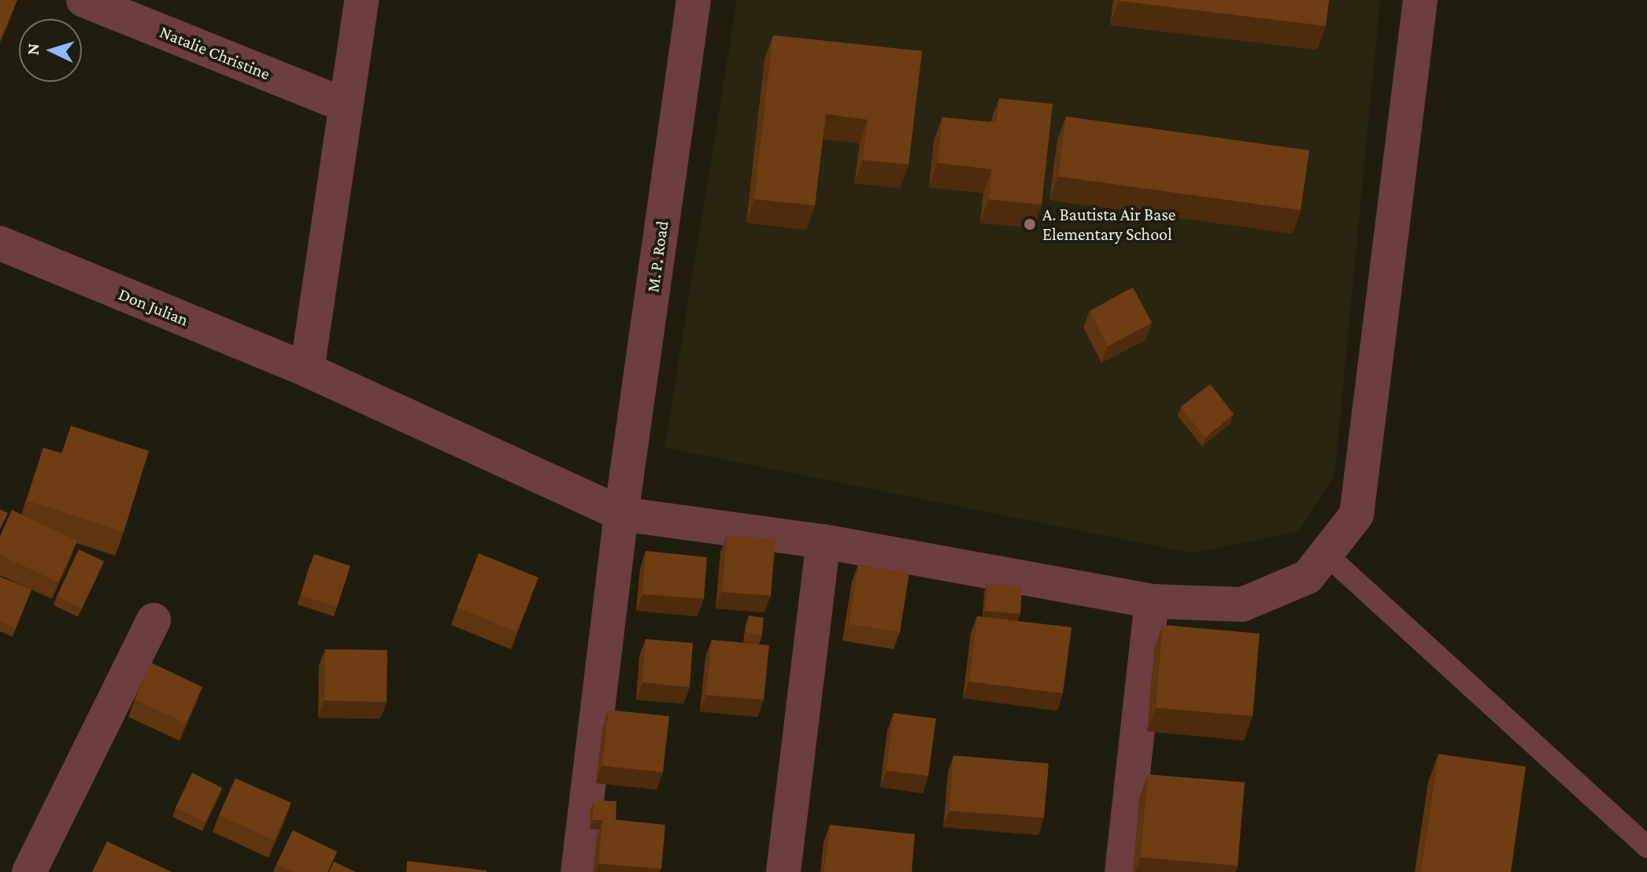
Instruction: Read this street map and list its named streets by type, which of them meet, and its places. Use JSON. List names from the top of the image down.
{
  "streets": {
    "street": ["Natalie Christine", "M. P. Road", "Don Julian"]
  },
  "crossings": [
    ["M. P. Road", "Don Julian"]
  ],
  "places": ["A. Bautista Air Base Elementary School"],
  "north": "left"
}
